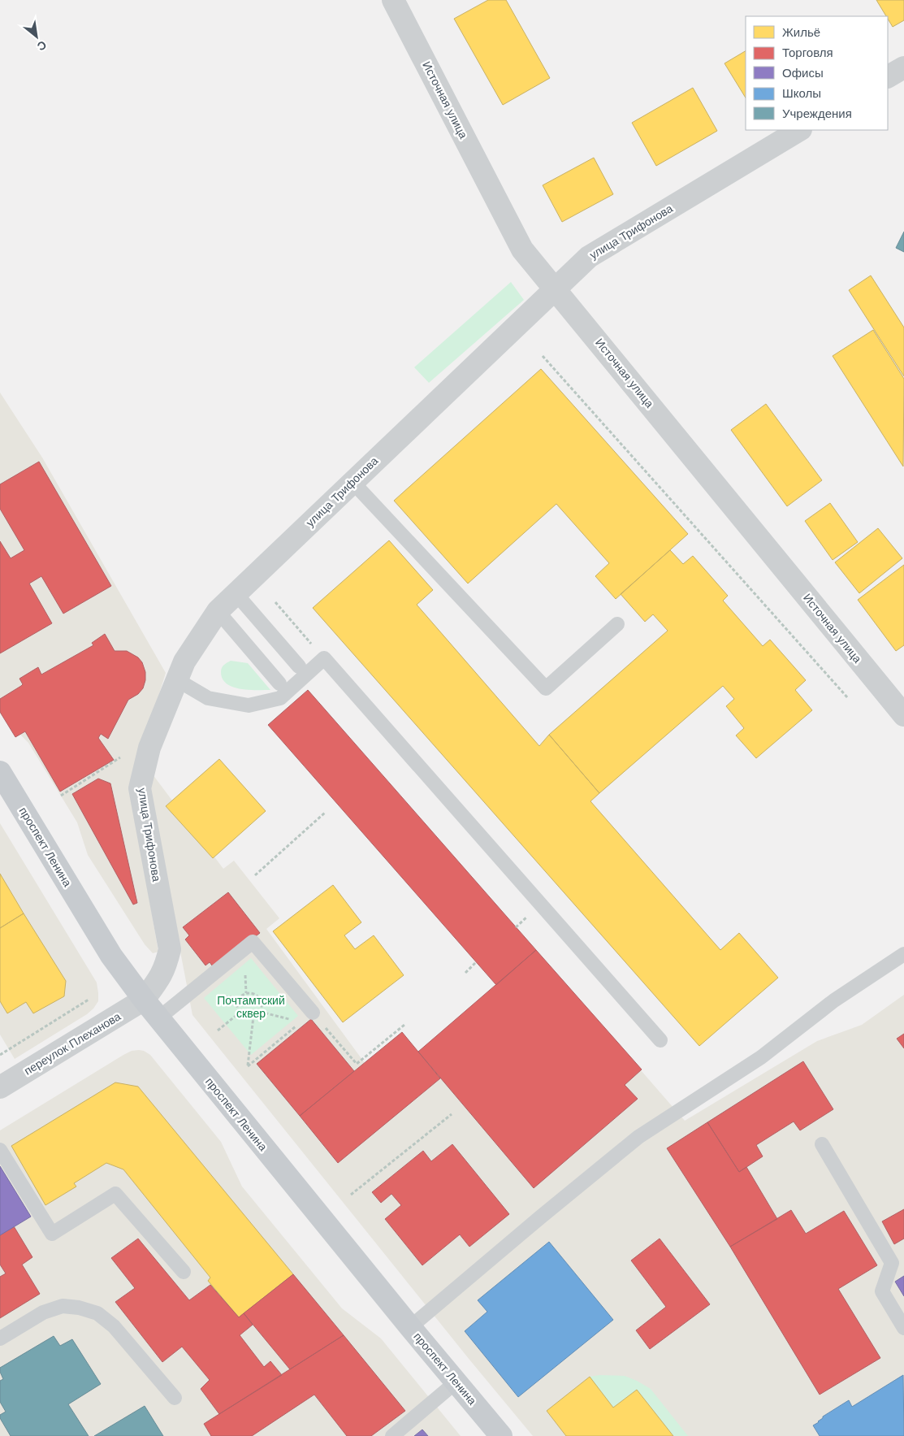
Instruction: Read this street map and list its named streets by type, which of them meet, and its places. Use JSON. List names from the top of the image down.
{
  "streets": {
    "main road": ["проспект Ленина"],
    "street": ["Источная улица", "улица Трифонова", "переулок Плеханова"]
  },
  "crossings": [
    ["Источная улица", "улица Трифонова"],
    ["улица Трифонова", "проспект Ленина"],
    ["улица Трифонова", "переулок Плеханова"],
    ["проспект Ленина", "переулок Плеханова"]
  ],
  "parks": ["Почтамтский сквер"],
  "legend": [
    "Жильё",
    "Торговля",
    "Офисы",
    "Школы",
    "Учреждения"
  ],
  "north": "bottom right"
}
